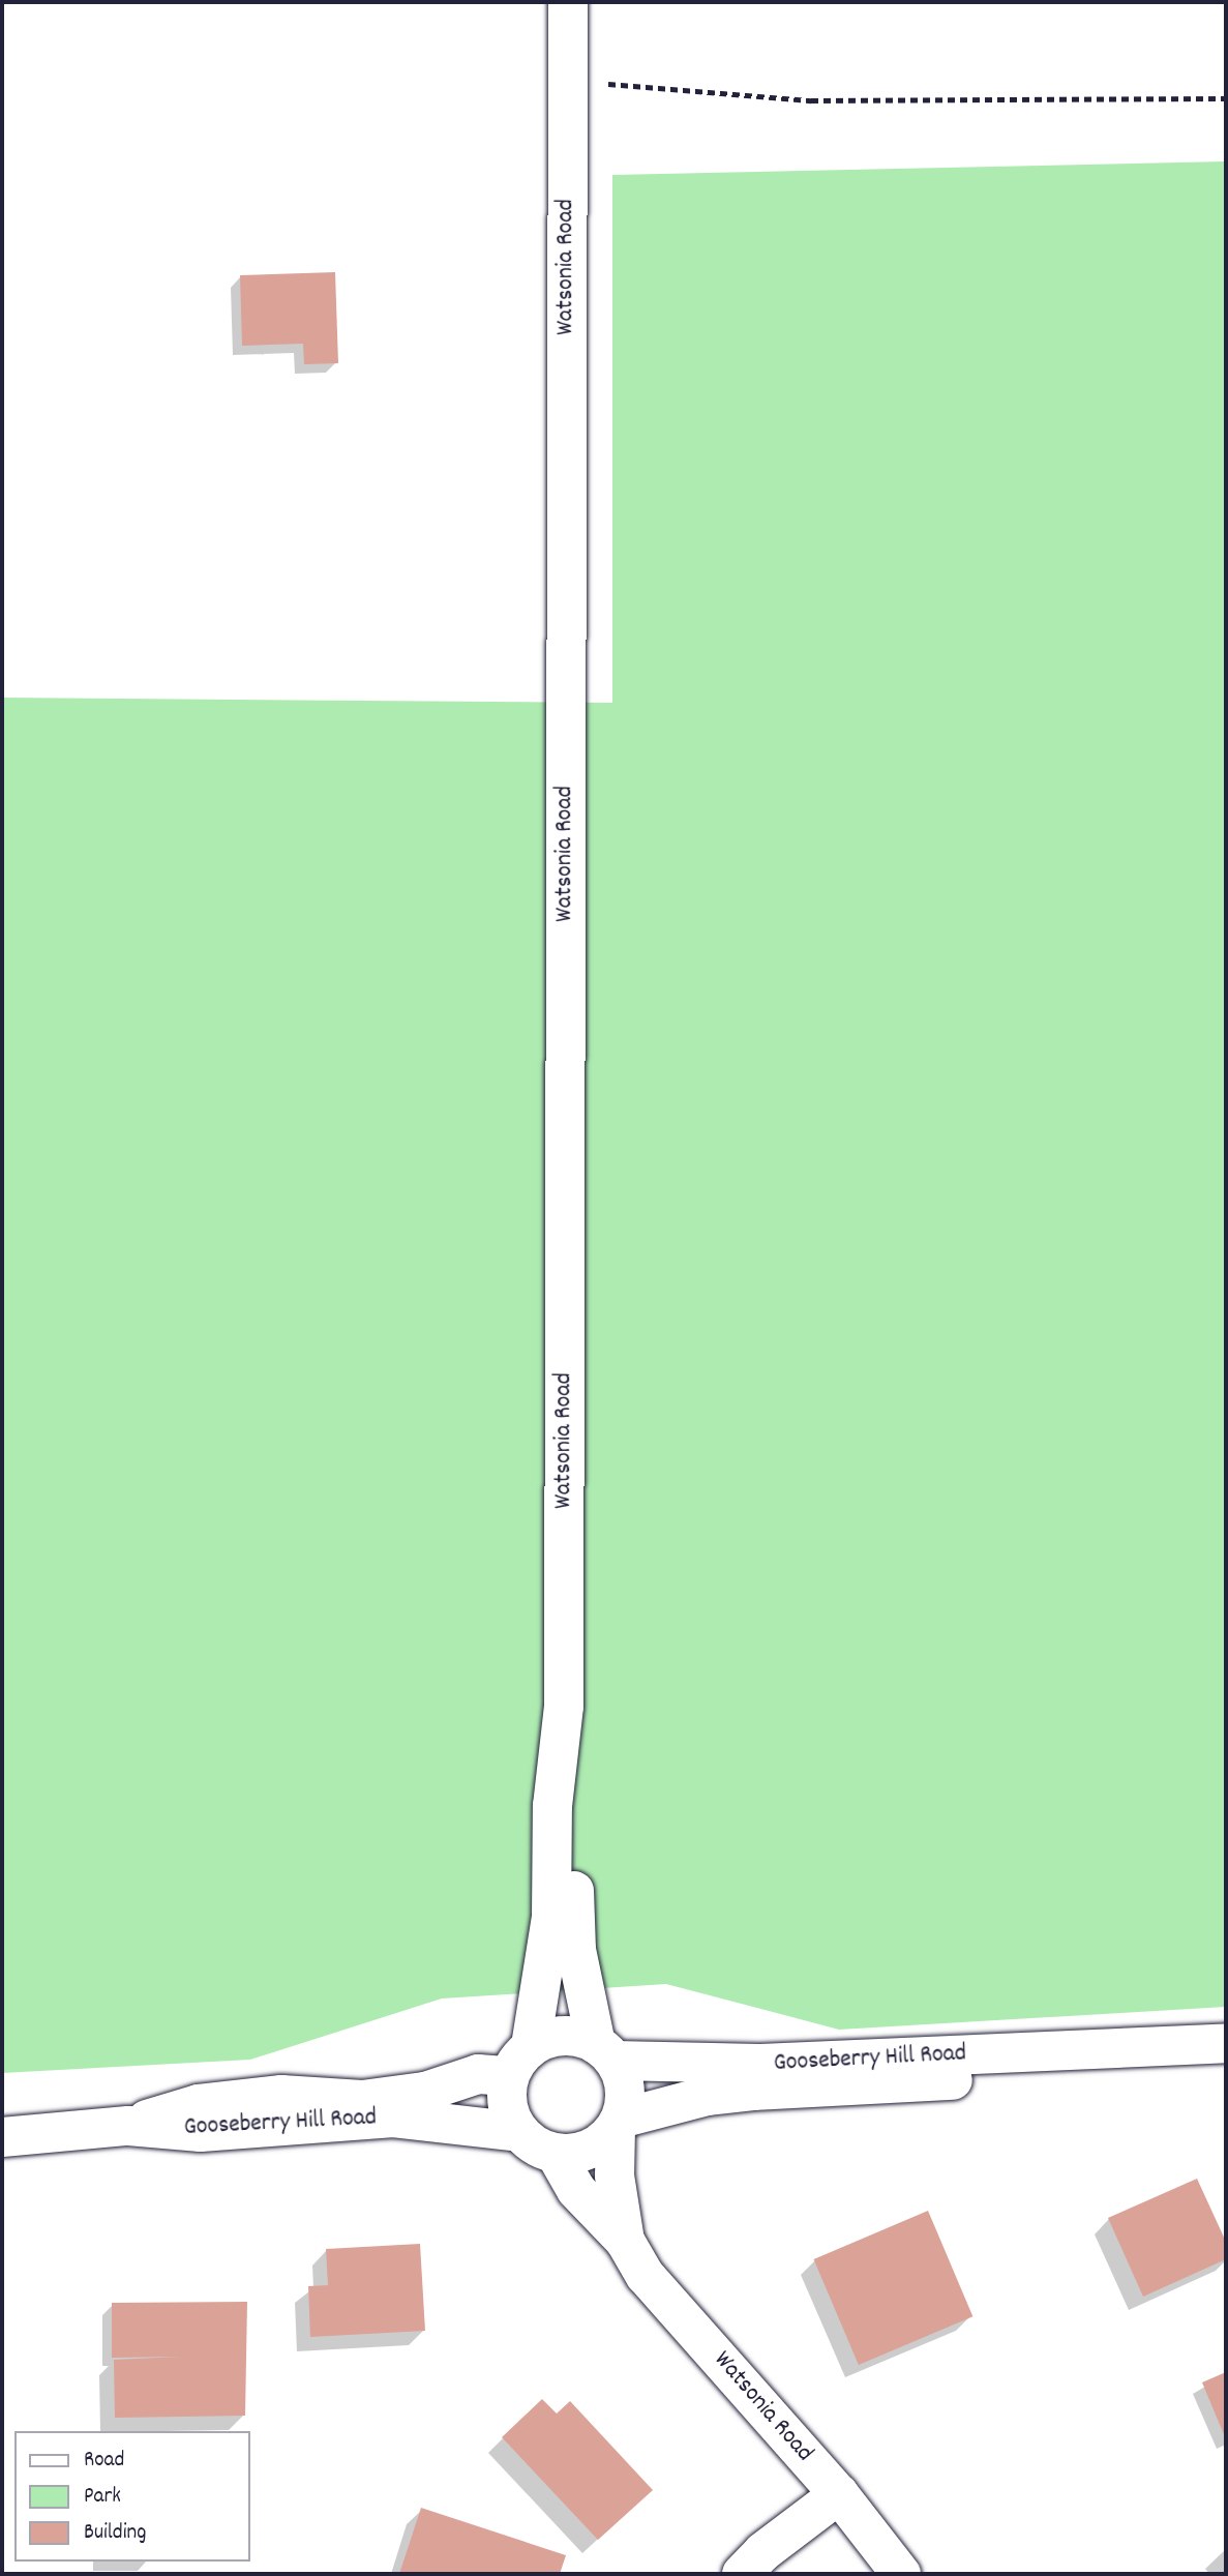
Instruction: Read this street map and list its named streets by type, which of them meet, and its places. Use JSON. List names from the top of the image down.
{
  "streets": {
    "street": ["Watsonia Road", "Gooseberry Hill Road"]
  },
  "crossings": [
    ["Watsonia Road", "Gooseberry Hill Road"]
  ],
  "legend": ["Road", "Park", "Building"]
}
